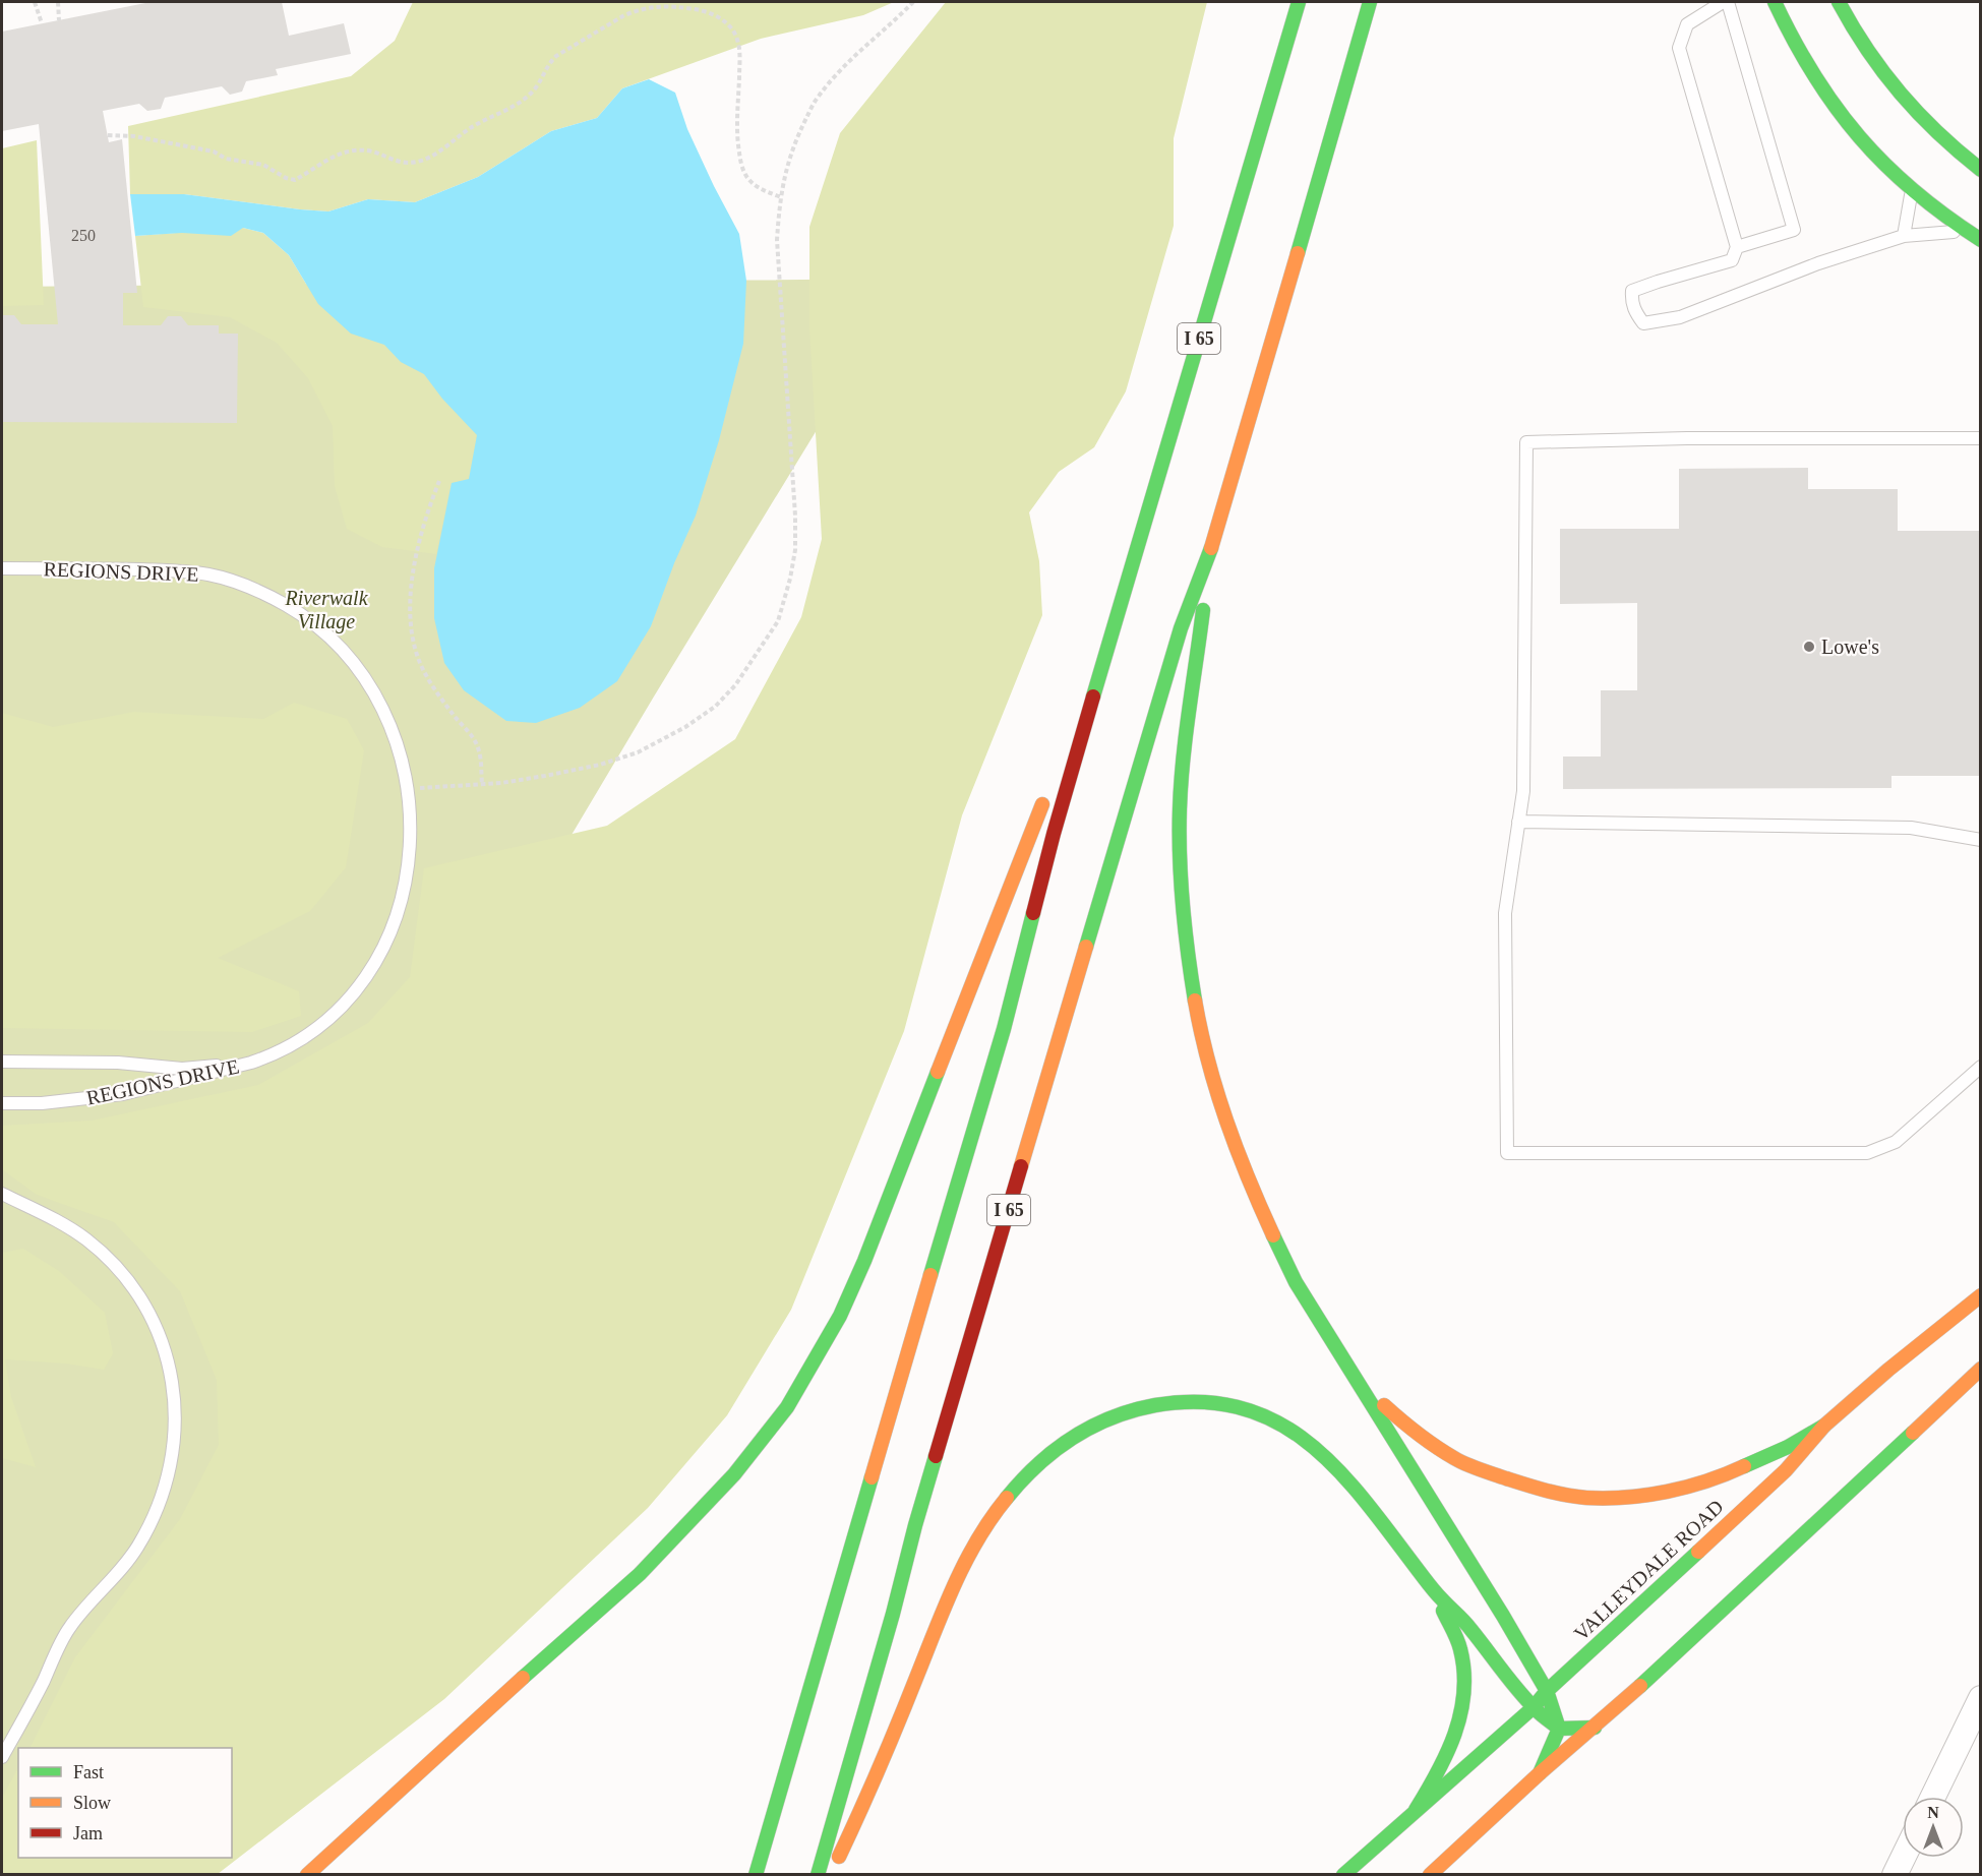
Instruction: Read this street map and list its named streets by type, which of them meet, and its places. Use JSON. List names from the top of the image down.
{
  "streets": {
    "main road": ["I 65", "VALLEYDALE ROAD"],
    "lane": ["REGIONS DRIVE"]
  },
  "parks": ["Riverwalk Village"],
  "places": ["Lowe's"],
  "house_numbers": ["250"],
  "legend": ["Fast", "Slow", "Jam"],
  "north": "top"
}
